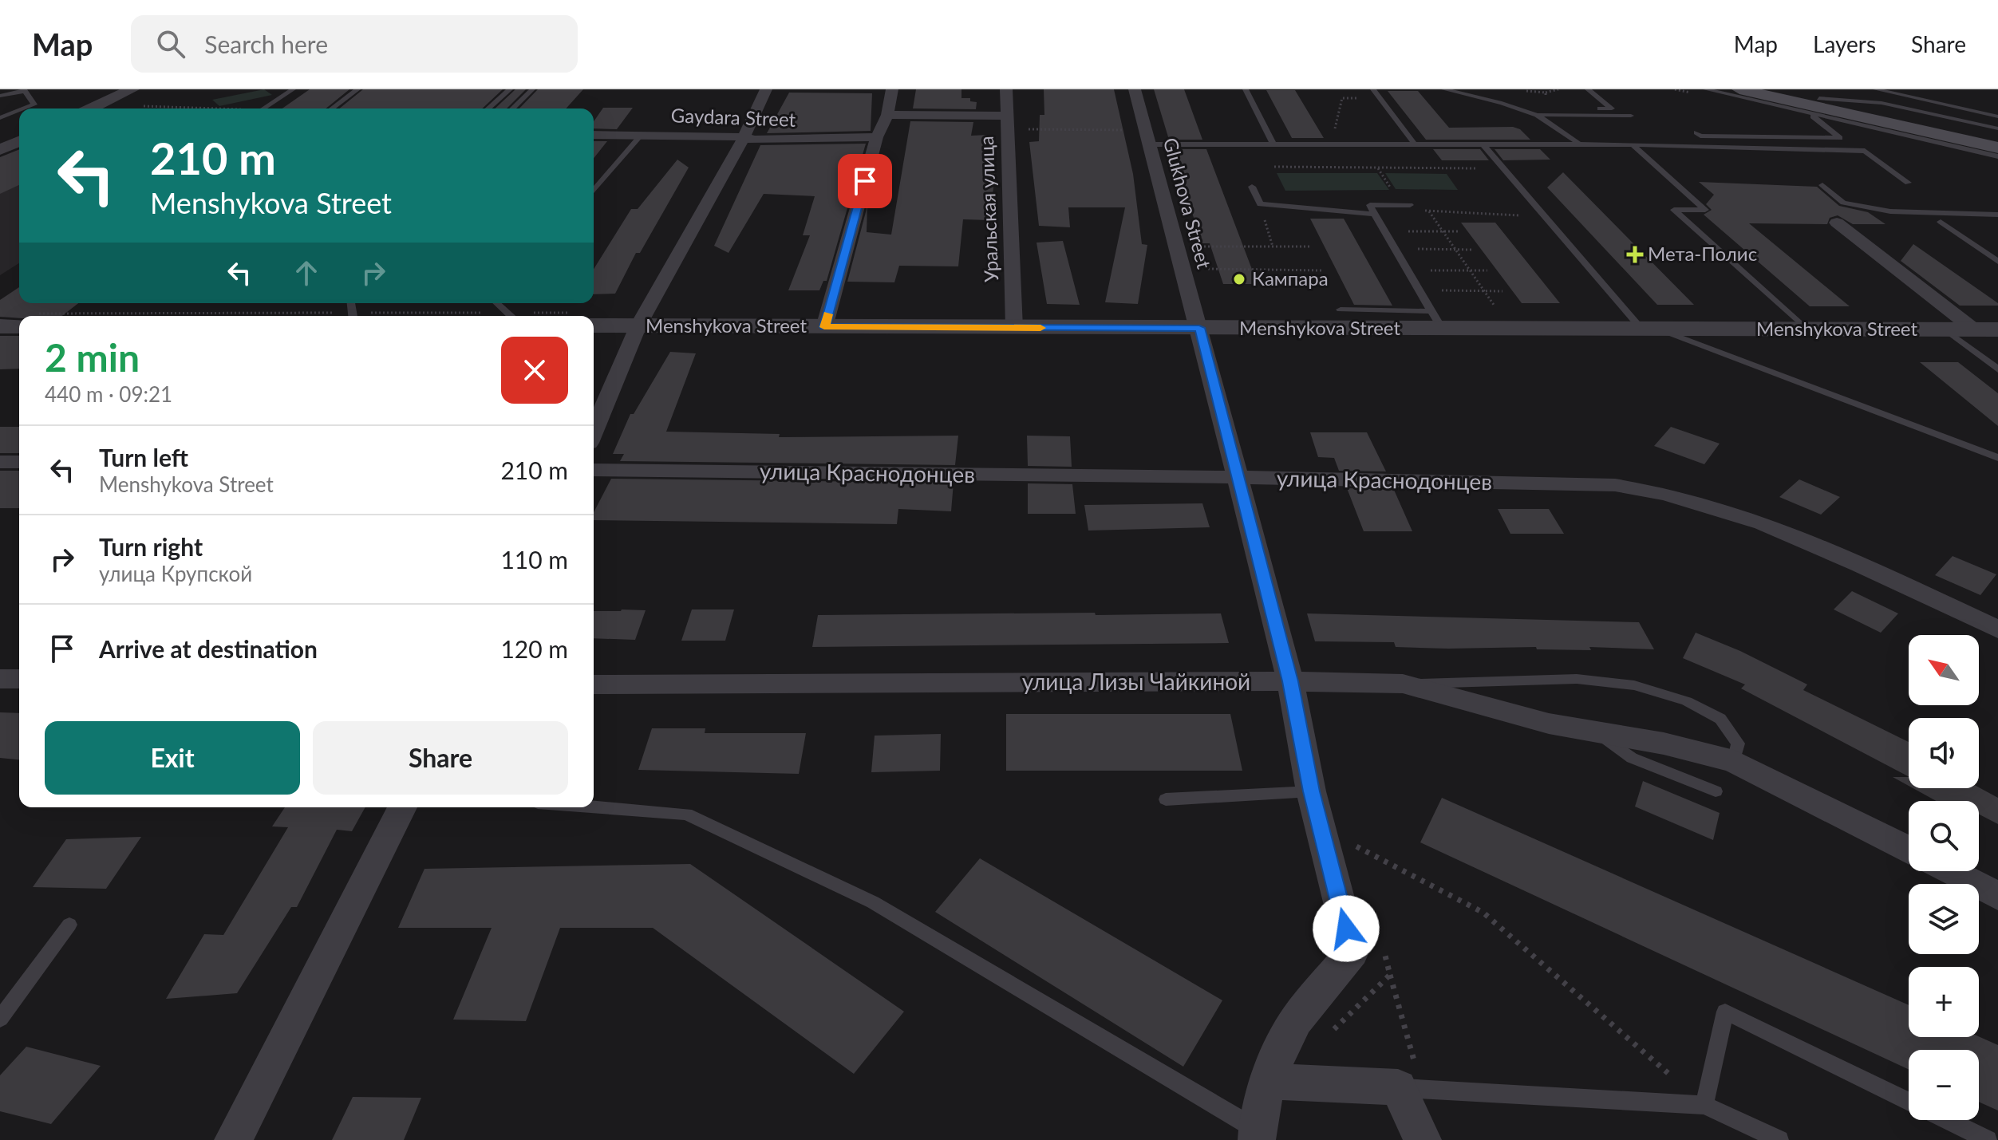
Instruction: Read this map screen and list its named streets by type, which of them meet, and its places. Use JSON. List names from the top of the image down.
{
  "streets": {
    "street": [
      "Gaydara Street",
      "Glukhova Street",
      "Уральская улица",
      "Menshykova Street",
      "улица Краснодонцев",
      "улица Лизы Чайкиной"
    ]
  },
  "crossings": [
    ["Glukhova Street", "Menshykova Street"],
    ["Glukhova Street", "улица Краснодонцев"],
    ["Glukhova Street", "улица Лизы Чайкиной"],
    ["Уральская улица", "Menshykova Street"]
  ],
  "places": {
    "health": ["Мета-Полис"],
    "other": ["Кампара"]
  },
  "north": "top left",
  "page": {
    "header": "Map",
    "search": "Search here",
    "nav": ["Map", "Layers", "Share"],
    "turn": ["210 m", "Menshykova Street"],
    "heading": ["2 min", "440 m · 09:21"],
    "list": [
      {
        "name": "Turn left",
        "note": "Menshykova Street",
        "value": "210 m"
      },
      {
        "name": "Turn right",
        "note": "улица Крупской",
        "value": "110 m"
      },
      {
        "name": "Arrive at destination",
        "value": "120 m"
      }
    ],
    "map_buttons": ["+", "−"],
    "buttons": ["Exit", "Share"]
  }
}
